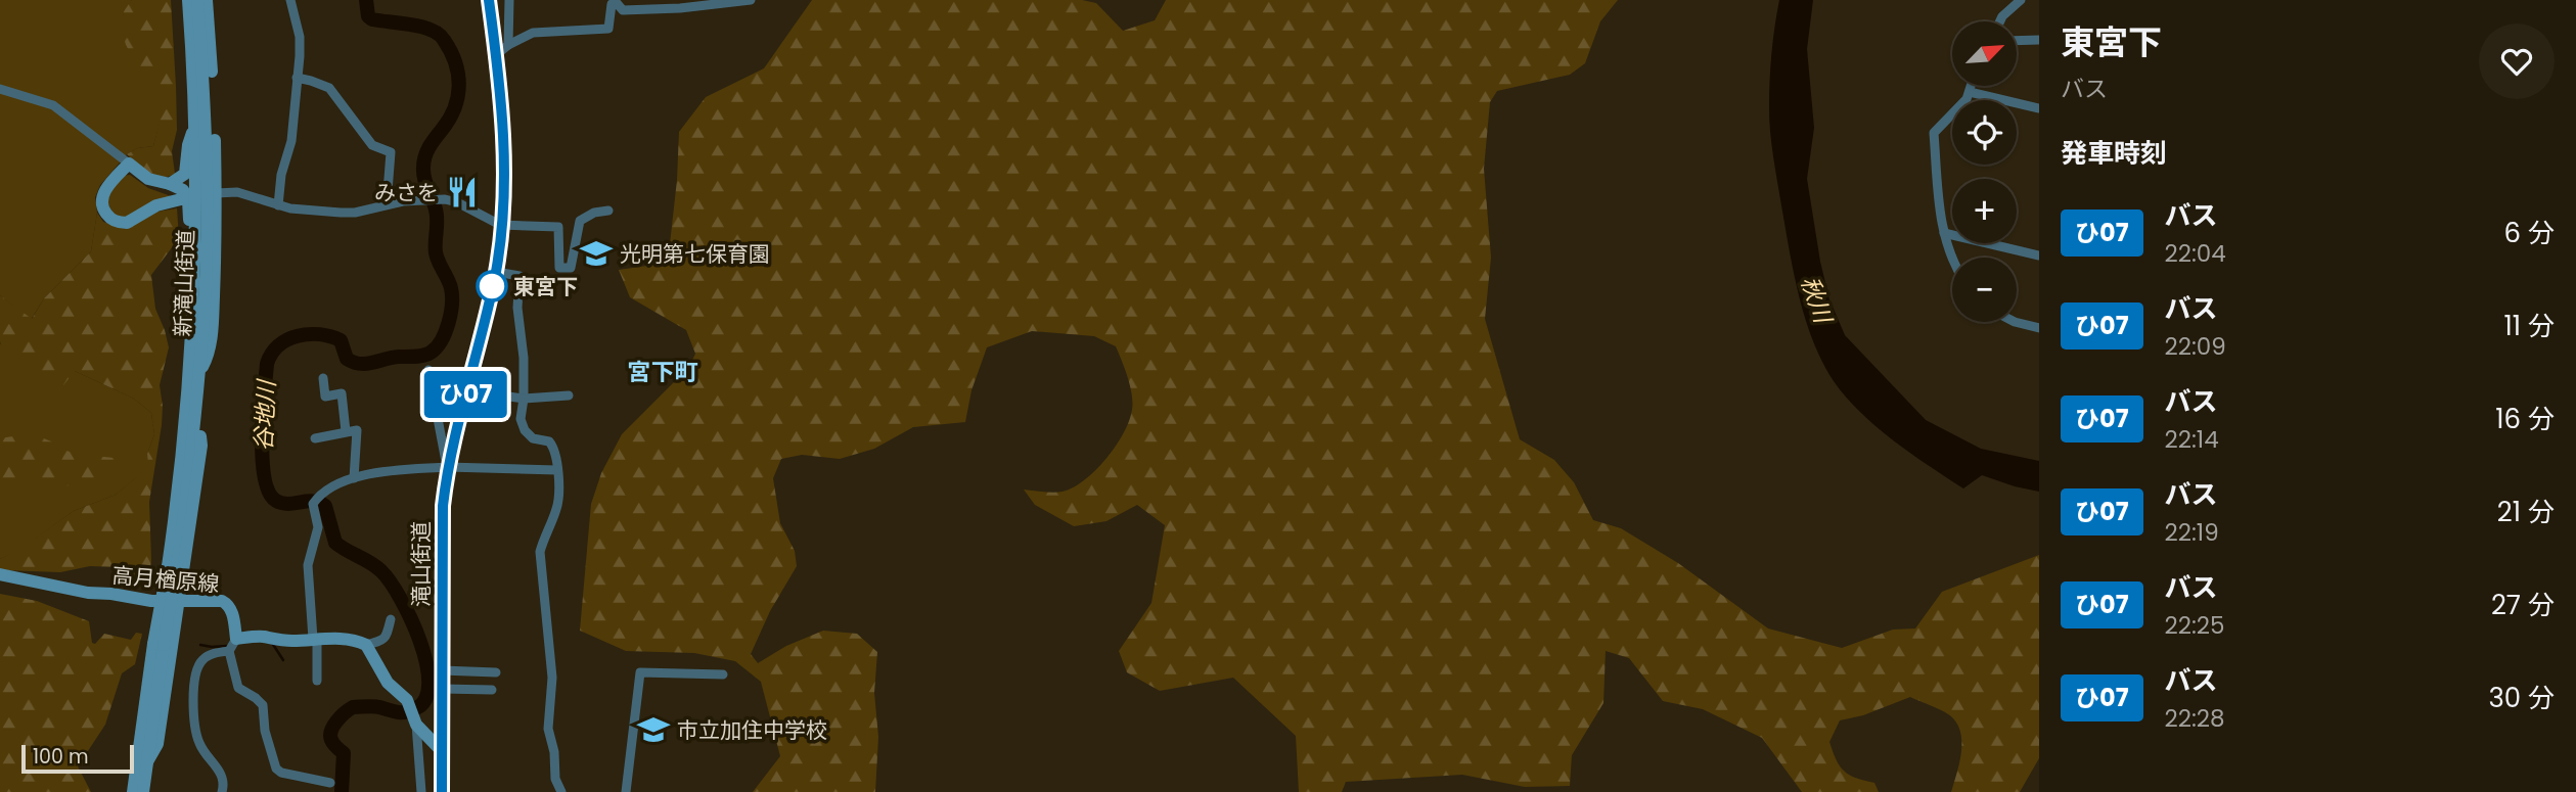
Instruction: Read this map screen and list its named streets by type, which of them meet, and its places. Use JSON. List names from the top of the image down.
{
  "streets": {
    "highway": ["滝山街道"],
    "main road": ["新滝山街道", "高月楢原線"]
  },
  "districts": ["宮下町"],
  "water": ["秋川", "谷地川"],
  "places": {
    "restaurant": ["みさを"],
    "school or university": ["光明第七保育園", "市立加住中学校"],
    "other": ["東宮下"]
  },
  "lines": ["bus line ひ07"],
  "scale_bar": "100 m",
  "north": "top right",
  "page": {
    "on_map": "ひ07",
    "heading": [
      ["東宮下", "バス"],
      "発車時刻"
    ],
    "map_buttons": ["+", "−"],
    "list": [
      {
        "mark": "ひ07",
        "name": "バス",
        "note": "22:04",
        "value": "6 分"
      },
      {
        "mark": "ひ07",
        "name": "バス",
        "note": "22:09",
        "value": "11 分"
      },
      {
        "mark": "ひ07",
        "name": "バス",
        "note": "22:14",
        "value": "16 分"
      },
      {
        "mark": "ひ07",
        "name": "バス",
        "note": "22:19",
        "value": "21 分"
      },
      {
        "mark": "ひ07",
        "name": "バス",
        "note": "22:25",
        "value": "27 分"
      },
      {
        "mark": "ひ07",
        "name": "バス",
        "note": "22:28",
        "value": "30 分"
      }
    ],
    "scale": "100 m"
  }
}
